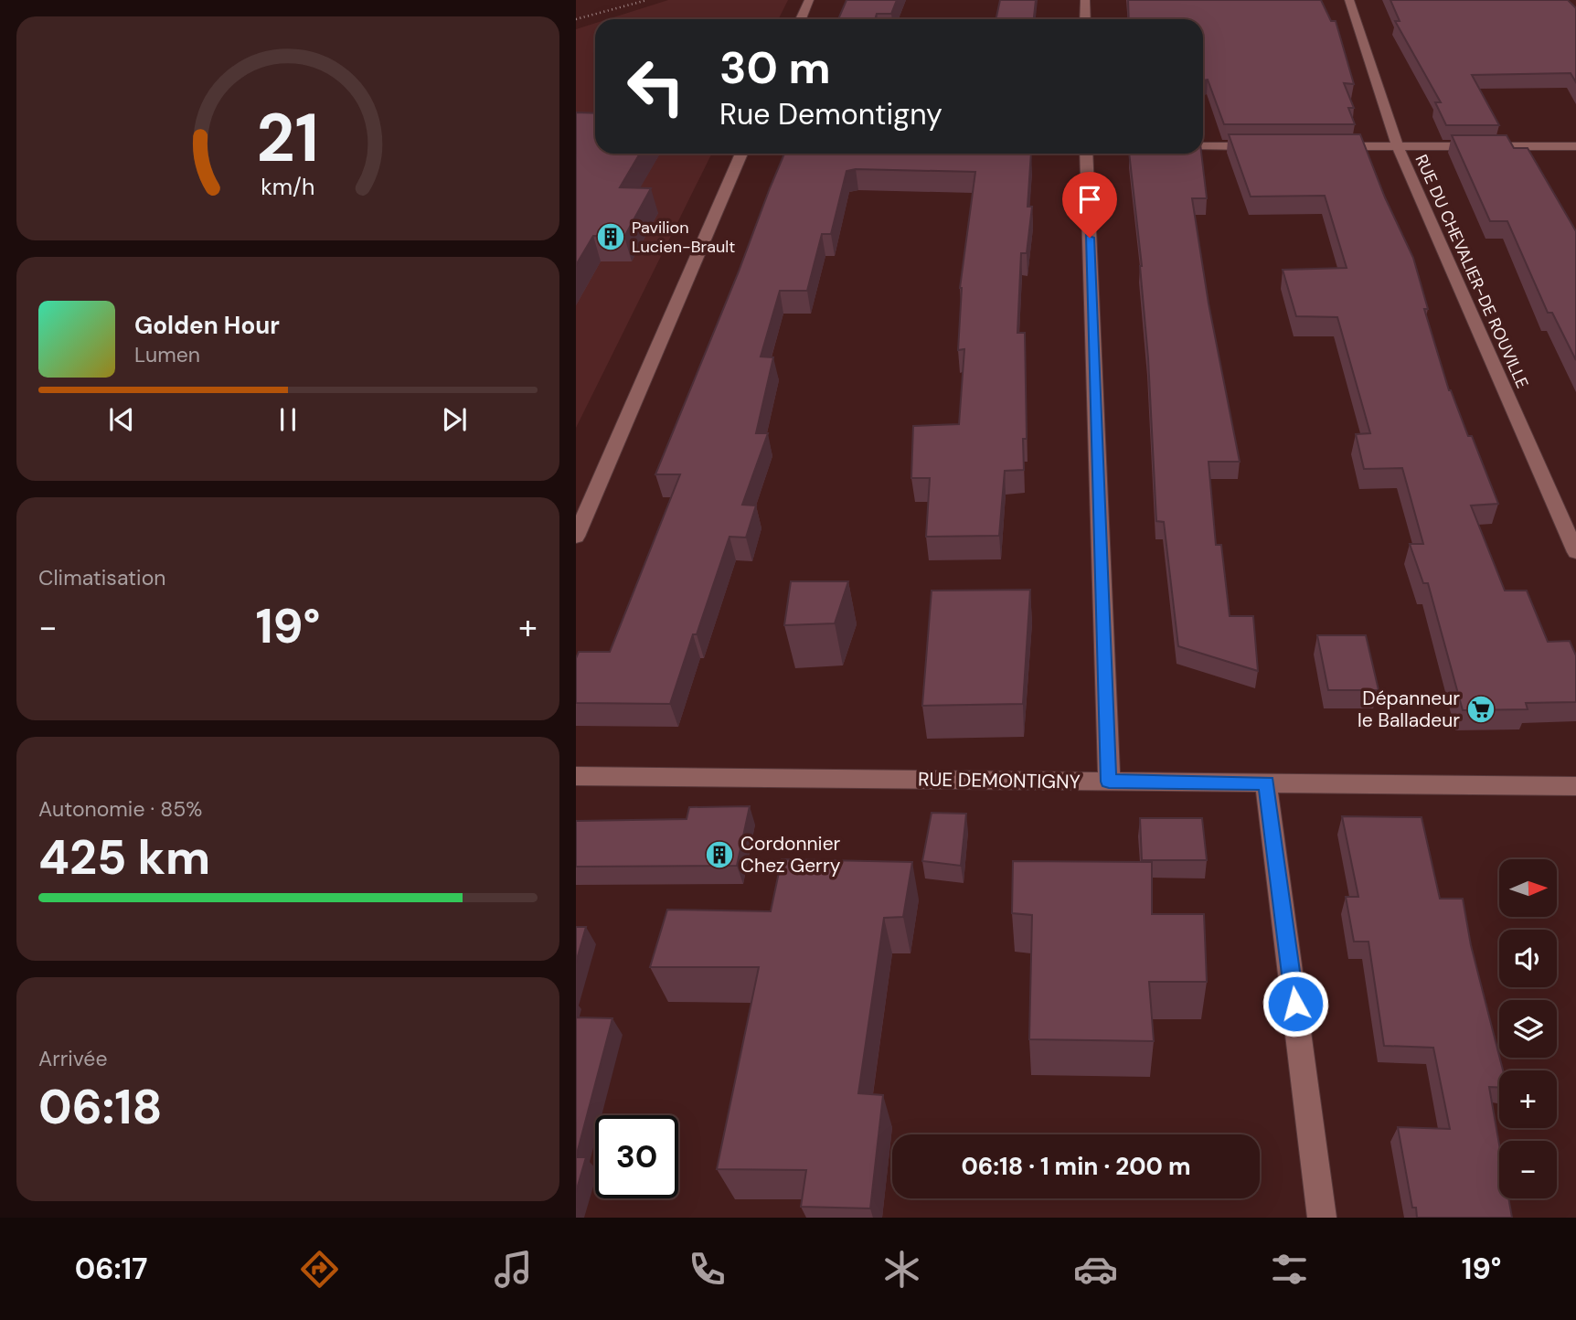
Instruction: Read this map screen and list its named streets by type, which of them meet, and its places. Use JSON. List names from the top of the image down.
{
  "streets": {
    "street": ["RUE DU CHEVALIER-DE ROUVILLE", "RUE DEMONTIGNY"]
  },
  "places": {
    "building": ["Pavilion Lucien-Brault", "Cordonnier Chez Gerry"],
    "supermarket": ["Dépanneur le Balladeur"]
  },
  "north": "right",
  "page": {
    "turn": ["30 m", "Rue Demontigny"],
    "song": ["Golden Hour", "Lumen"],
    "tile": [
      "Climatisation",
      ["Autonomie · 85%", "425 km"],
      ["Arrivée", "06:18"]
    ],
    "heat": ["−", "19°", "+"],
    "map_buttons": ["+", "−"],
    "limit": "30",
    "trip": "06:18 · 1 min · 200 m",
    "tabs": ["06:17", "19°"],
    "gauge": ["21", "km/h"]
  }
}
